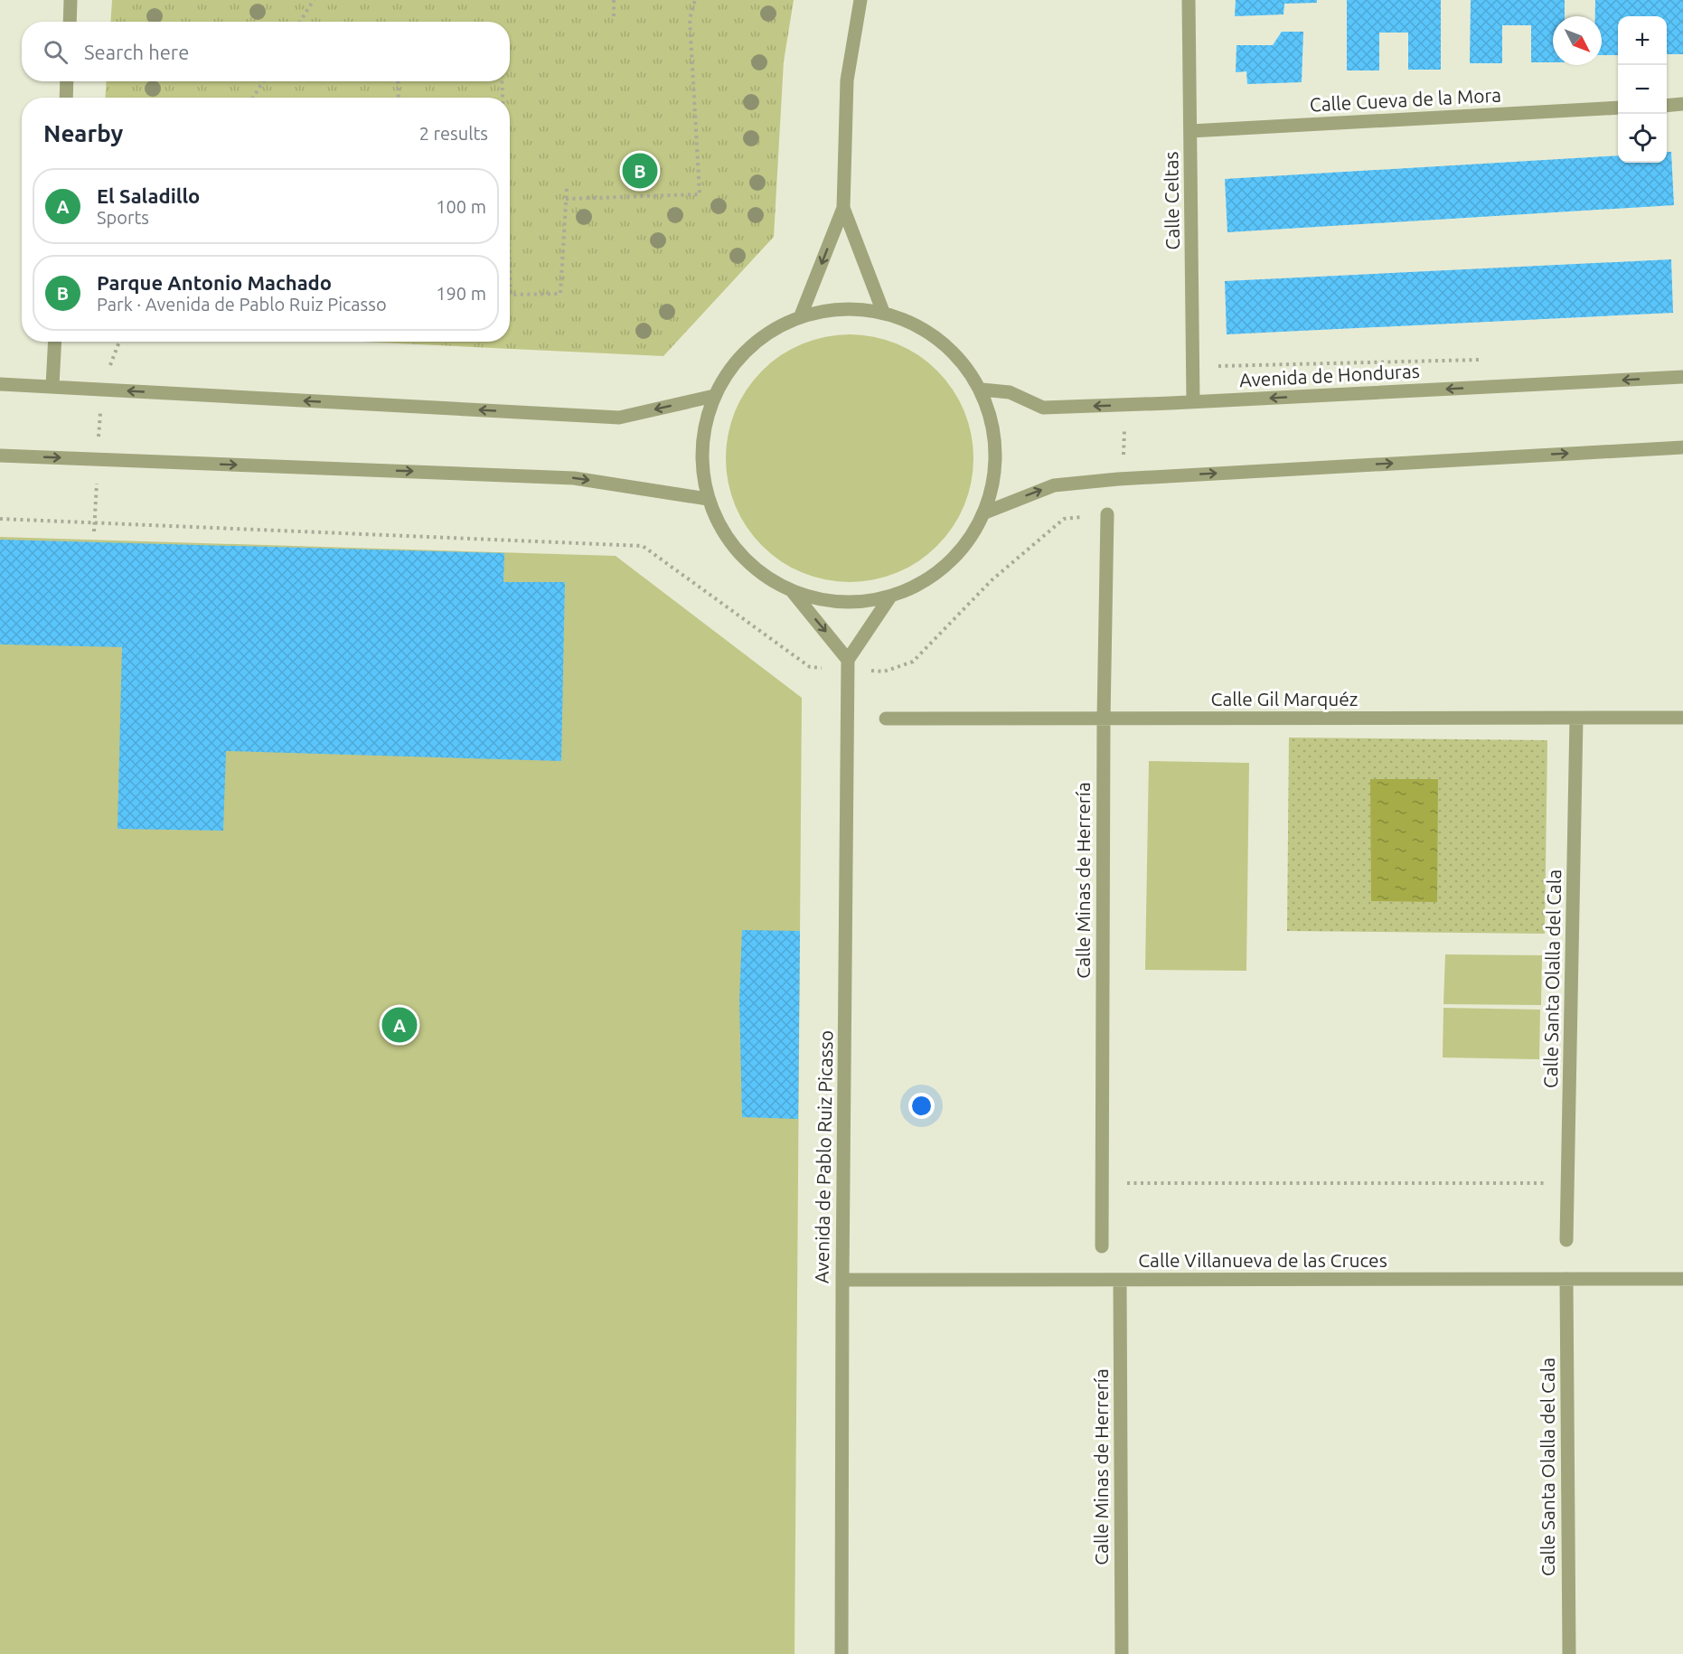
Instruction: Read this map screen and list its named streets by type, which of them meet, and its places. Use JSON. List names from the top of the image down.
{
  "streets": {
    "street": [
      "Calle Cueva de la Mora",
      "Calle Celtas",
      "Avenida de Honduras",
      "Calle Gil Marquéz",
      "Calle Minas de Herrería",
      "Calle Santa Olalla del Cala",
      "Avenida de Pablo Ruiz Picasso",
      "Calle Villanueva de las Cruces"
    ]
  },
  "crossings": [
    ["Calle Cueva de la Mora", "Calle Celtas"],
    ["Calle Celtas", "Avenida de Honduras"],
    ["Calle Gil Marquéz", "Calle Minas de Herrería"],
    ["Calle Gil Marquéz", "Calle Santa Olalla del Cala"],
    ["Calle Minas de Herrería", "Calle Villanueva de las Cruces"],
    ["Calle Santa Olalla del Cala", "Calle Villanueva de las Cruces"],
    ["Avenida de Pablo Ruiz Picasso", "Calle Villanueva de las Cruces"]
  ],
  "north": "bottom right",
  "page": {
    "map_buttons": ["+", "−"],
    "search": "Search here",
    "heading": ["Nearby", "2 results"],
    "pins": ["B", "A"],
    "list": [
      {
        "mark": "A",
        "name": "El Saladillo",
        "note": "Sports",
        "value": "100 m"
      },
      {
        "mark": "B",
        "name": "Parque Antonio Machado",
        "note": "Park · Avenida de Pablo Ruiz Picasso",
        "value": "190 m"
      }
    ]
  }
}
